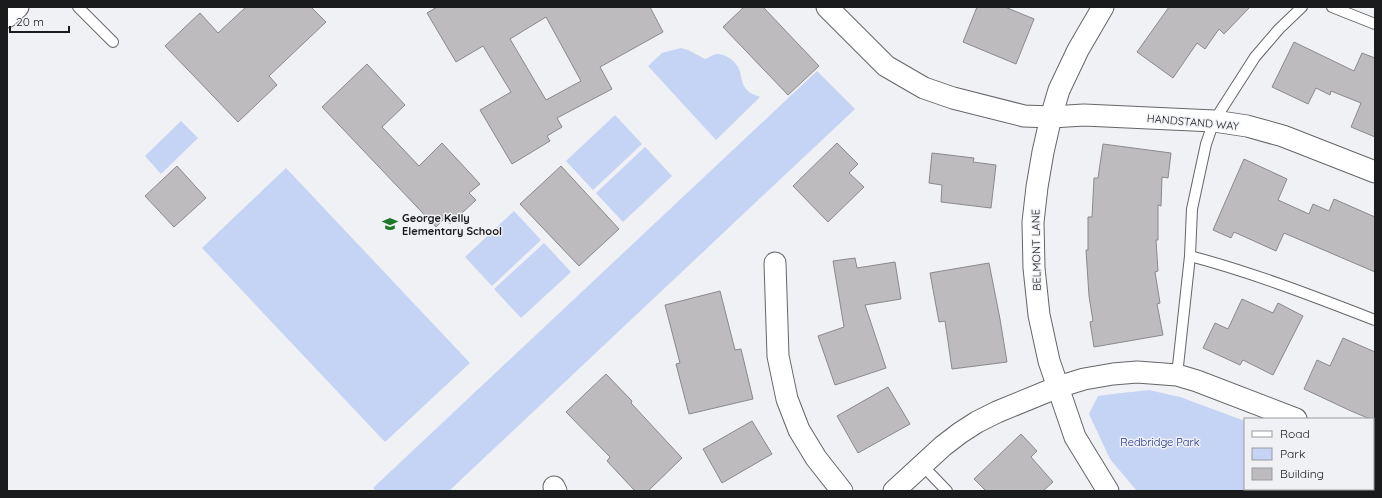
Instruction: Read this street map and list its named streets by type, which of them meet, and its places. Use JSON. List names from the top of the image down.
{
  "streets": {
    "street": ["HANDSTAND WAY", "BELMONT LANE"]
  },
  "crossings": [
    ["HANDSTAND WAY", "BELMONT LANE"]
  ],
  "parks": ["Redbridge Park"],
  "places": {
    "school or university": ["George Kelly Elementary School"]
  },
  "legend": ["Road", "Park", "Building"],
  "scale_bar": "20 m"
}
